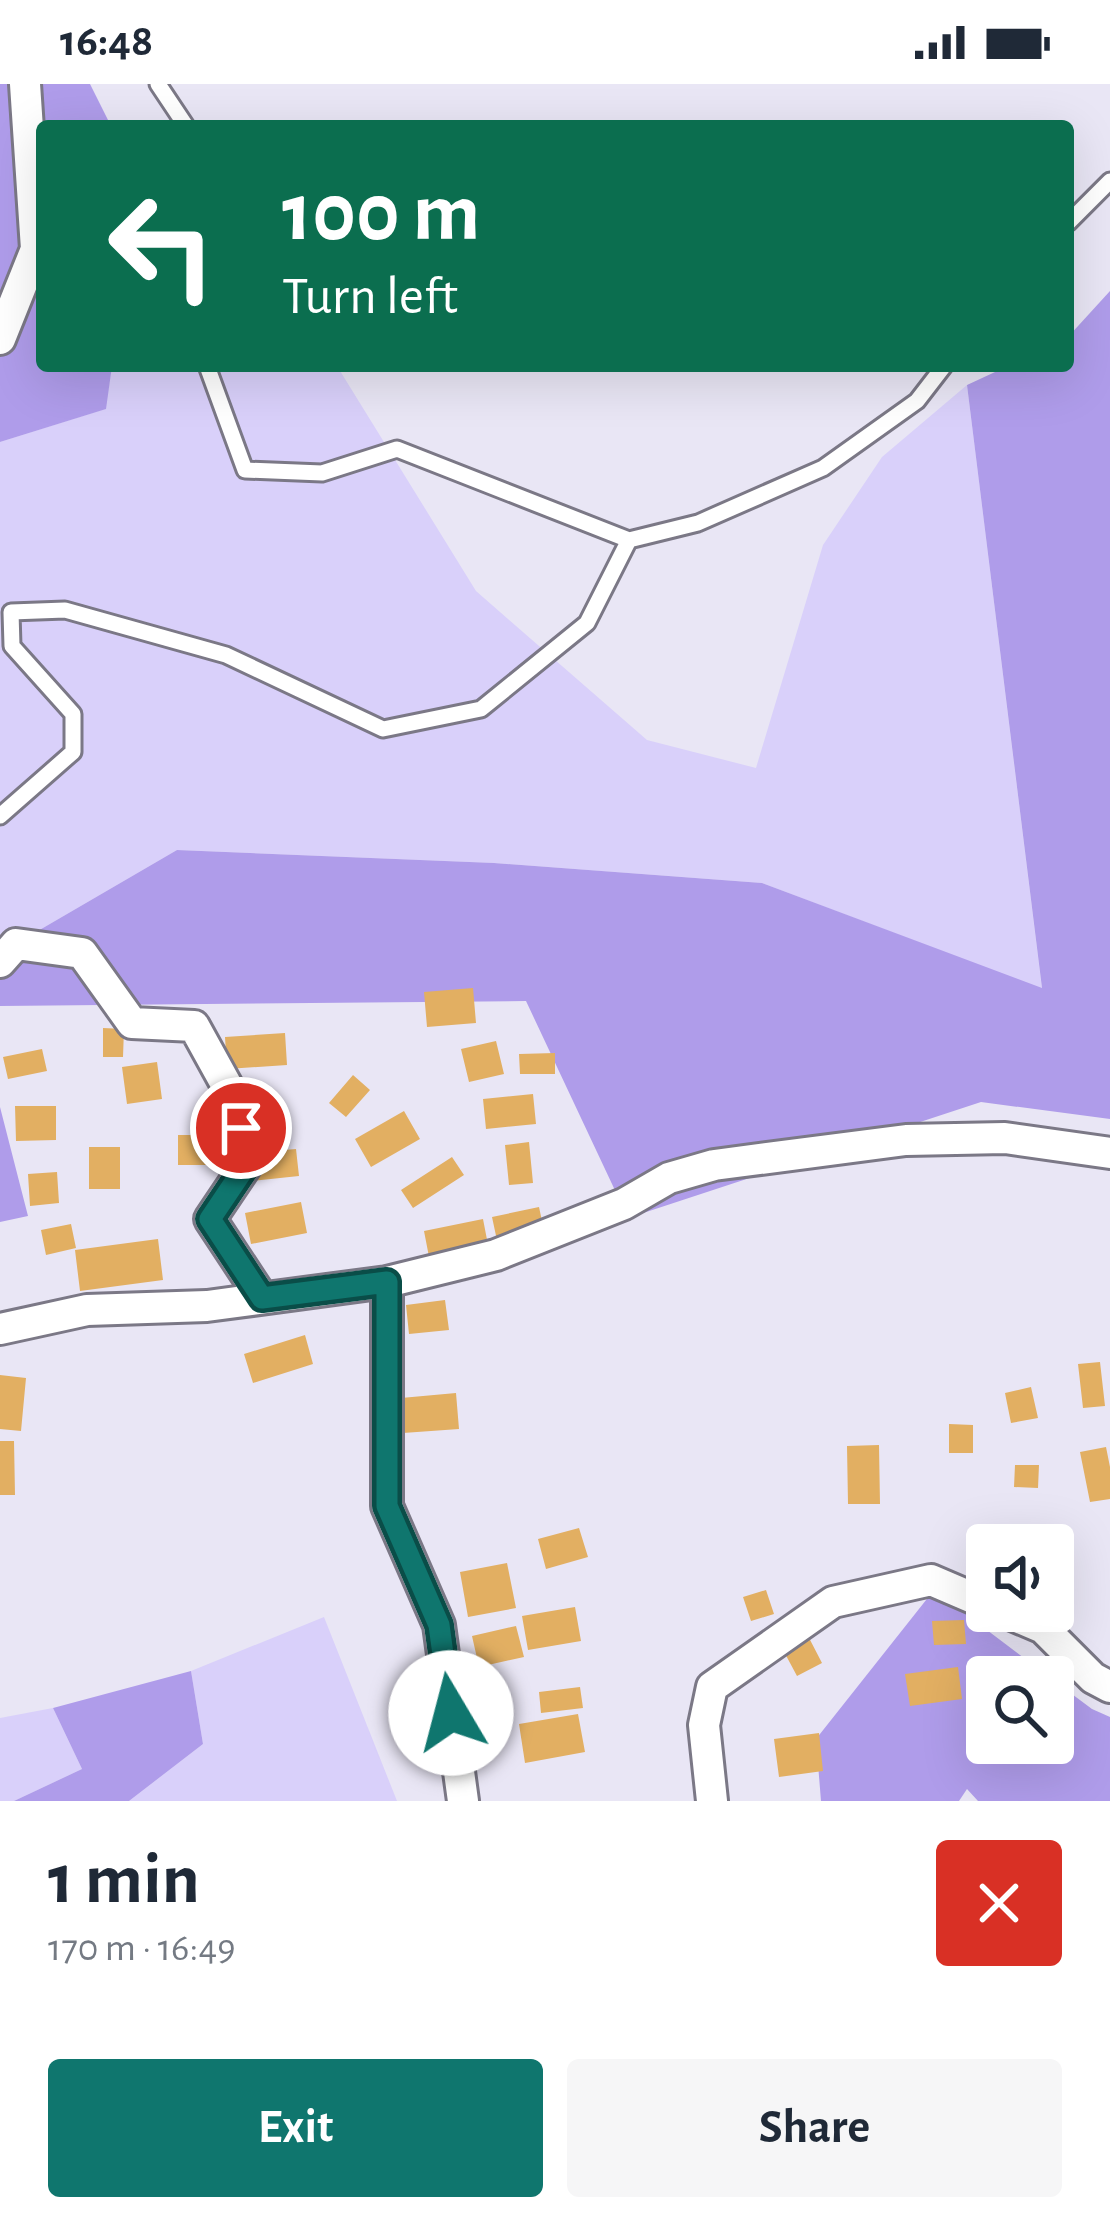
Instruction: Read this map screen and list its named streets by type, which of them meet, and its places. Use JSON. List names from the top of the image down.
{
  "page": {
    "status": "16:48",
    "turn": ["100 m", "Turn left"],
    "heading": ["1 min", "170 m · 16:49"],
    "buttons": ["Exit", "Share"]
  }
}
